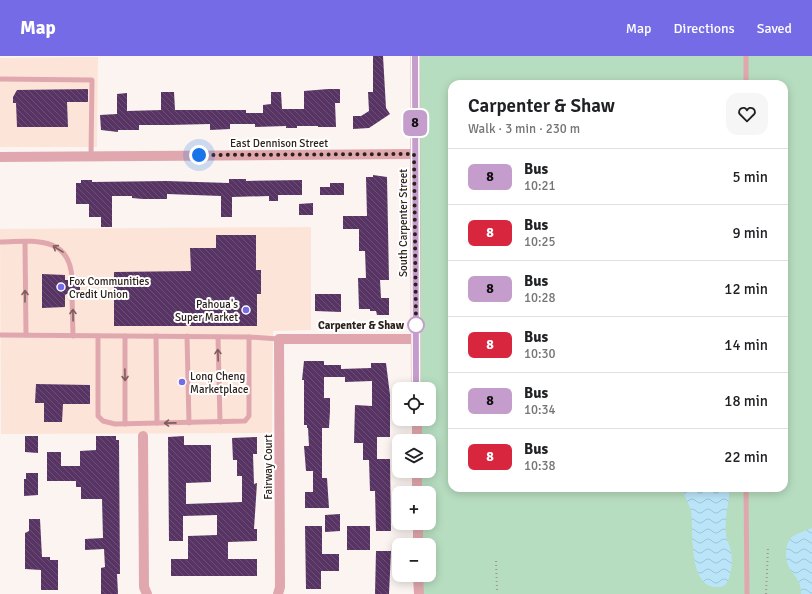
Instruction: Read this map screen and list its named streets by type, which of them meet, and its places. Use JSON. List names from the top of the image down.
{
  "streets": {
    "street": ["East Dennison Street", "South Carpenter Street", "Fairway Court"]
  },
  "crossings": [
    ["East Dennison Street", "South Carpenter Street"]
  ],
  "places": [
    "Fox Communities Credit Union",
    "Pahoua's Super Market",
    "Carpenter & Shaw",
    "Long Cheng Marketplace"
  ],
  "lines": ["bus line 8"],
  "page": {
    "header": "Map",
    "nav": ["Map", "Directions", "Saved"],
    "on_map": "8",
    "heading": ["Carpenter & Shaw", "Walk · 3 min · 230 m"],
    "list": [
      {
        "mark": "8",
        "name": "Bus",
        "note": "10:21",
        "value": "5 min"
      },
      {
        "mark": "8",
        "name": "Bus",
        "note": "10:25",
        "value": "9 min"
      },
      {
        "mark": "8",
        "name": "Bus",
        "note": "10:28",
        "value": "12 min"
      },
      {
        "mark": "8",
        "name": "Bus",
        "note": "10:30",
        "value": "14 min"
      },
      {
        "mark": "8",
        "name": "Bus",
        "note": "10:34",
        "value": "18 min"
      },
      {
        "mark": "8",
        "name": "Bus",
        "note": "10:38",
        "value": "22 min"
      }
    ],
    "map_buttons": ["+", "−"]
  }
}
